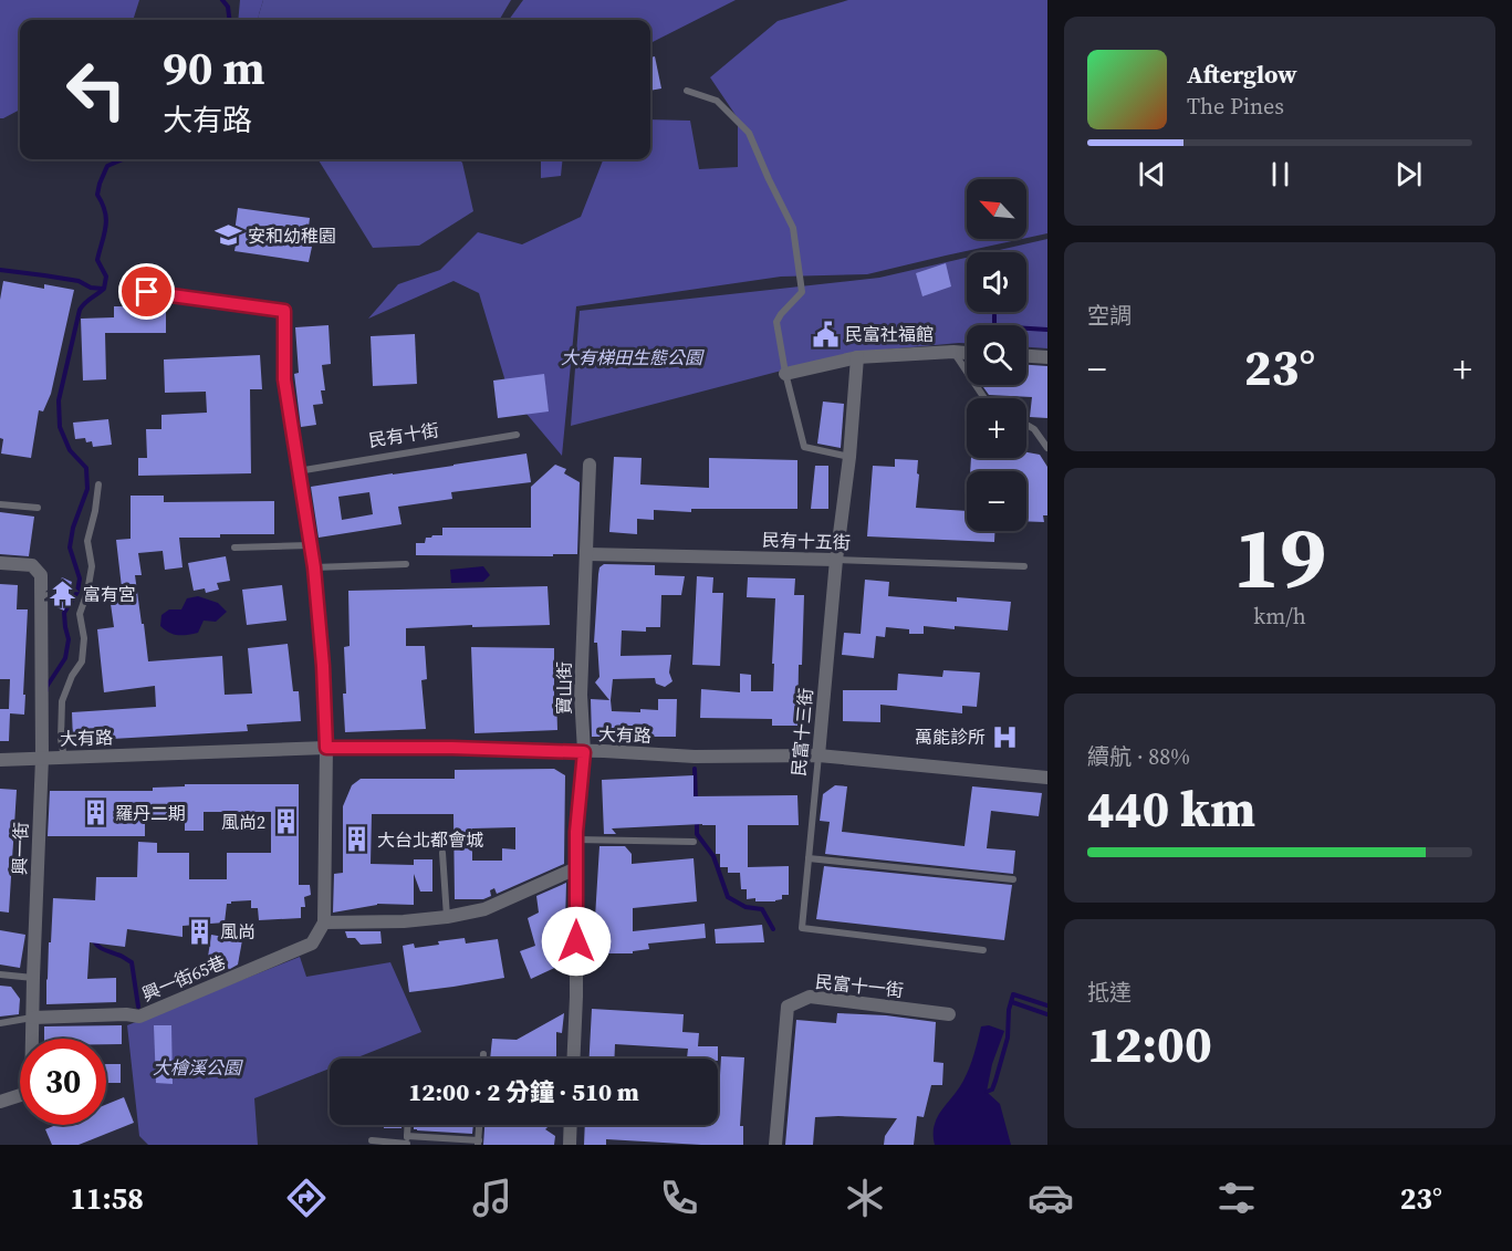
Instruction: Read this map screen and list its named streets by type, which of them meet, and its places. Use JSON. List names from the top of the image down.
{
  "streets": {
    "street": [
      "民有十五街",
      "寶山街",
      "民富十三街",
      "大有路",
      "興一街",
      "興一街65巷",
      "民富十一街"
    ],
    "lane": ["民有十街"]
  },
  "crossings": [
    ["民有十五街", "寶山街"],
    ["民有十五街", "民富十三街"],
    ["寶山街", "大有路"],
    ["民富十三街", "大有路"],
    ["大有路", "興一街"],
    ["興一街", "興一街65巷"]
  ],
  "parks": ["大有梯田生態公園", "大檜溪公園"],
  "places": {
    "school or university": ["安和幼稚園"],
    "public building": ["民富社福館"],
    "temple": ["富有宮"],
    "hospital": ["萬能診所"],
    "building": [
      "羅丹二期",
      "風尚2",
      "大台北都會城",
      "風尚"
    ]
  },
  "north": "top left",
  "page": {
    "turn": ["90 m", "大有路"],
    "song": ["Afterglow", "The Pines"],
    "map_buttons": ["+", "−"],
    "tile": [
      "空調",
      ["19", "km/h"],
      ["續航 · 88%", "440 km"],
      ["抵達", "12:00"]
    ],
    "heat": ["−", "23°", "+"],
    "limit": "30",
    "trip": "12:00 · 2 分鐘 · 510 m",
    "tabs": ["11:58", "23°"]
  }
}
